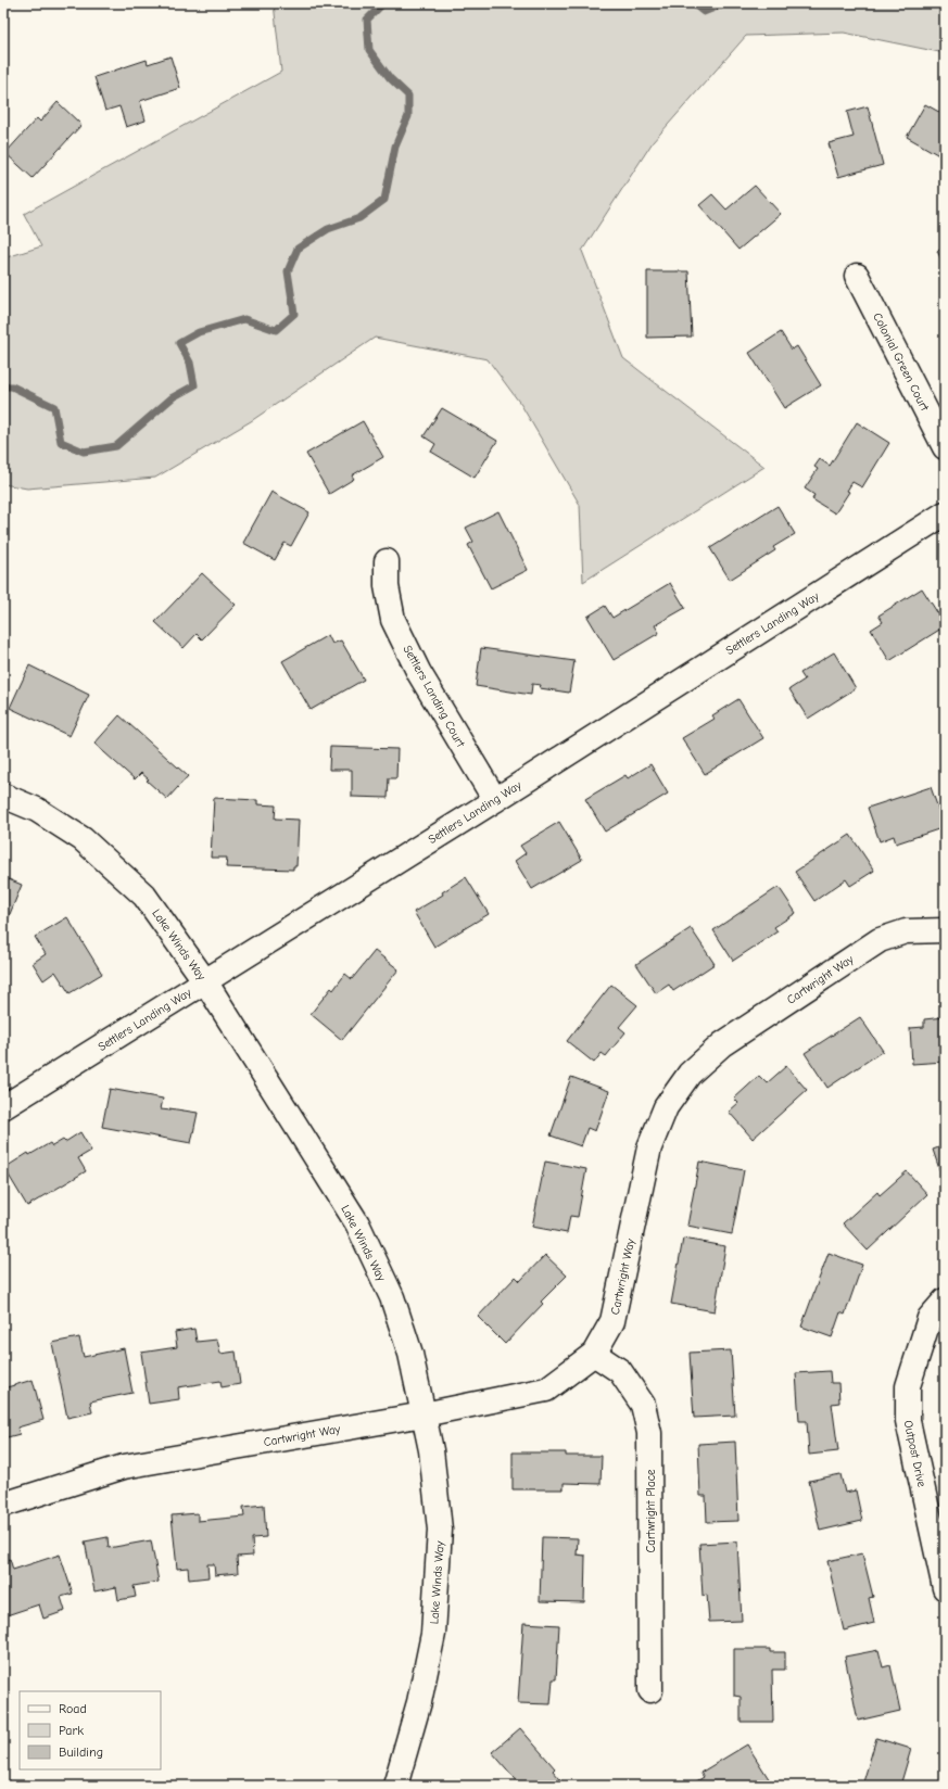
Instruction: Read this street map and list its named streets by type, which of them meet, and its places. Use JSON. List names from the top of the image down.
{
  "streets": {
    "street": [
      "Colonial Green Court",
      "Settlers Landing Way",
      "Settlers Landing Court",
      "Lake Winds Way",
      "Cartwright Way",
      "Outpost Drive",
      "Cartwright Place"
    ]
  },
  "crossings": [
    ["Settlers Landing Way", "Settlers Landing Court"],
    ["Settlers Landing Way", "Lake Winds Way"],
    ["Lake Winds Way", "Cartwright Way"],
    ["Cartwright Way", "Cartwright Place"]
  ],
  "legend": ["Road", "Park", "Building"]
}
